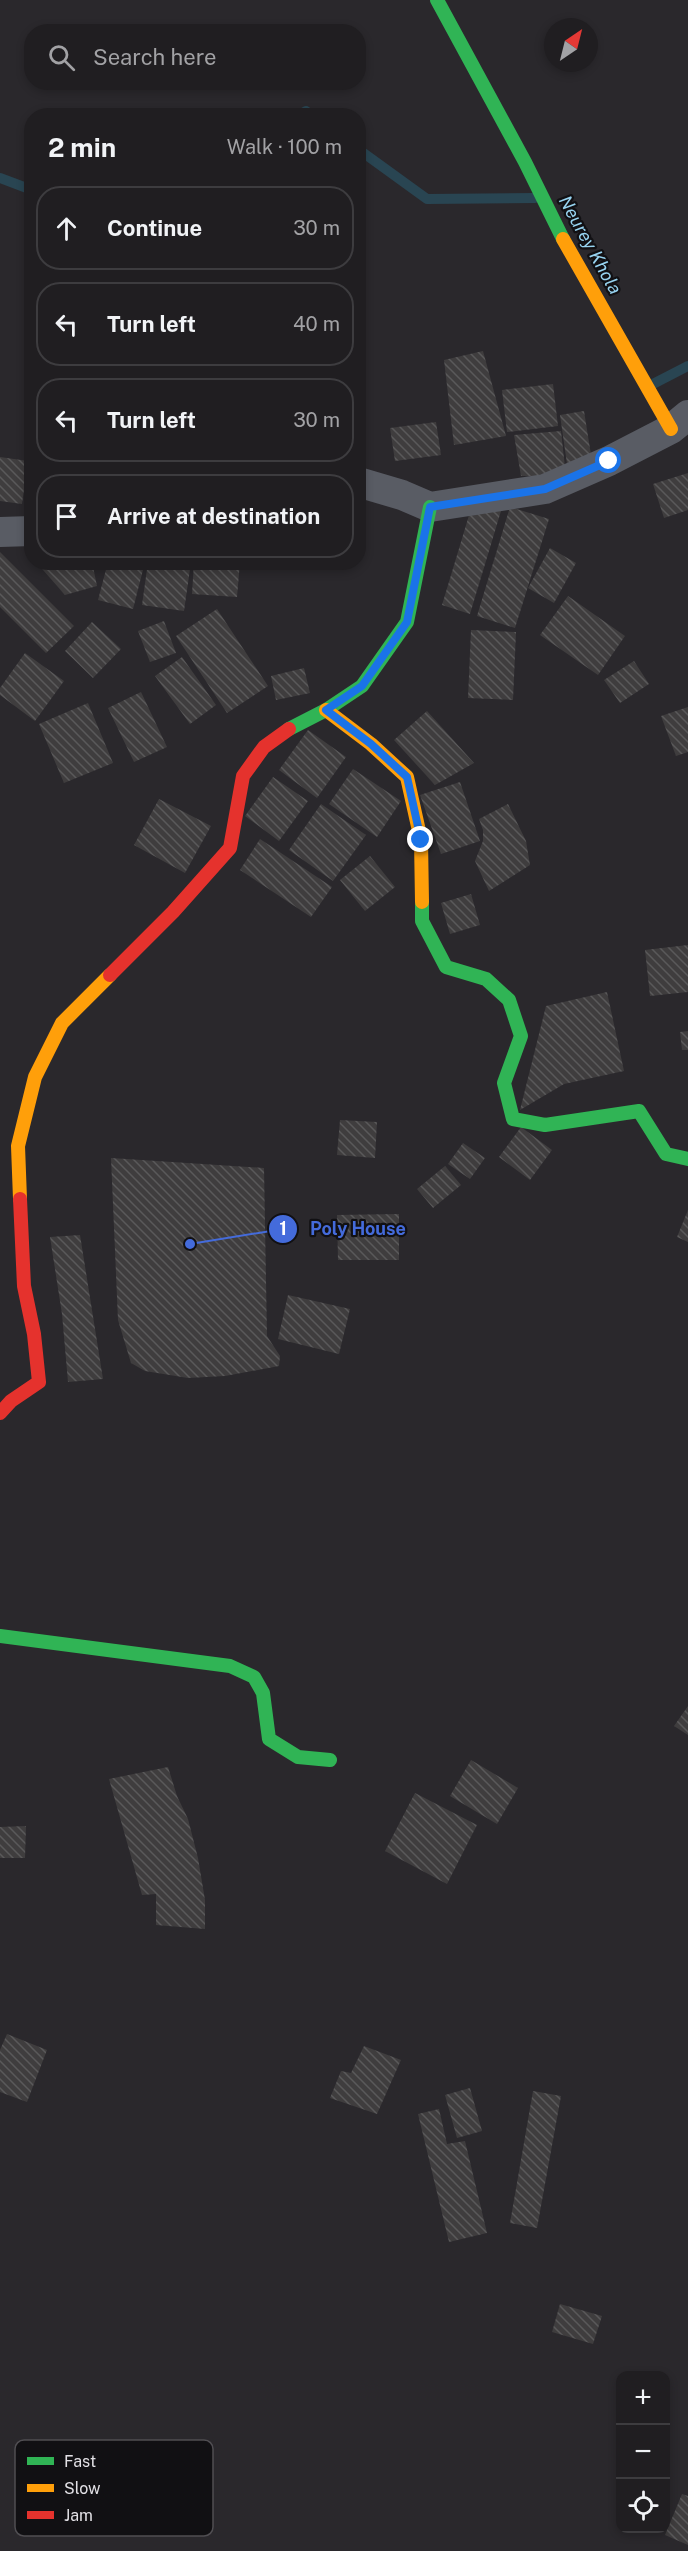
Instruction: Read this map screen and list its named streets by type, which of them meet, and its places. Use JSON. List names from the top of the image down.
{
  "water": ["Neurey Khola"],
  "places": ["Poly House"],
  "legend": ["Fast", "Slow", "Jam"],
  "north": "top right",
  "page": {
    "search": "Search here",
    "heading": ["2 min", "Walk · 100 m"],
    "list": [
      ["Continue", "30 m"],
      ["Turn left", "40 m"],
      ["Turn left", "30 m"],
      "Arrive at destination"
    ],
    "map_buttons": ["+", "−"]
  }
}
